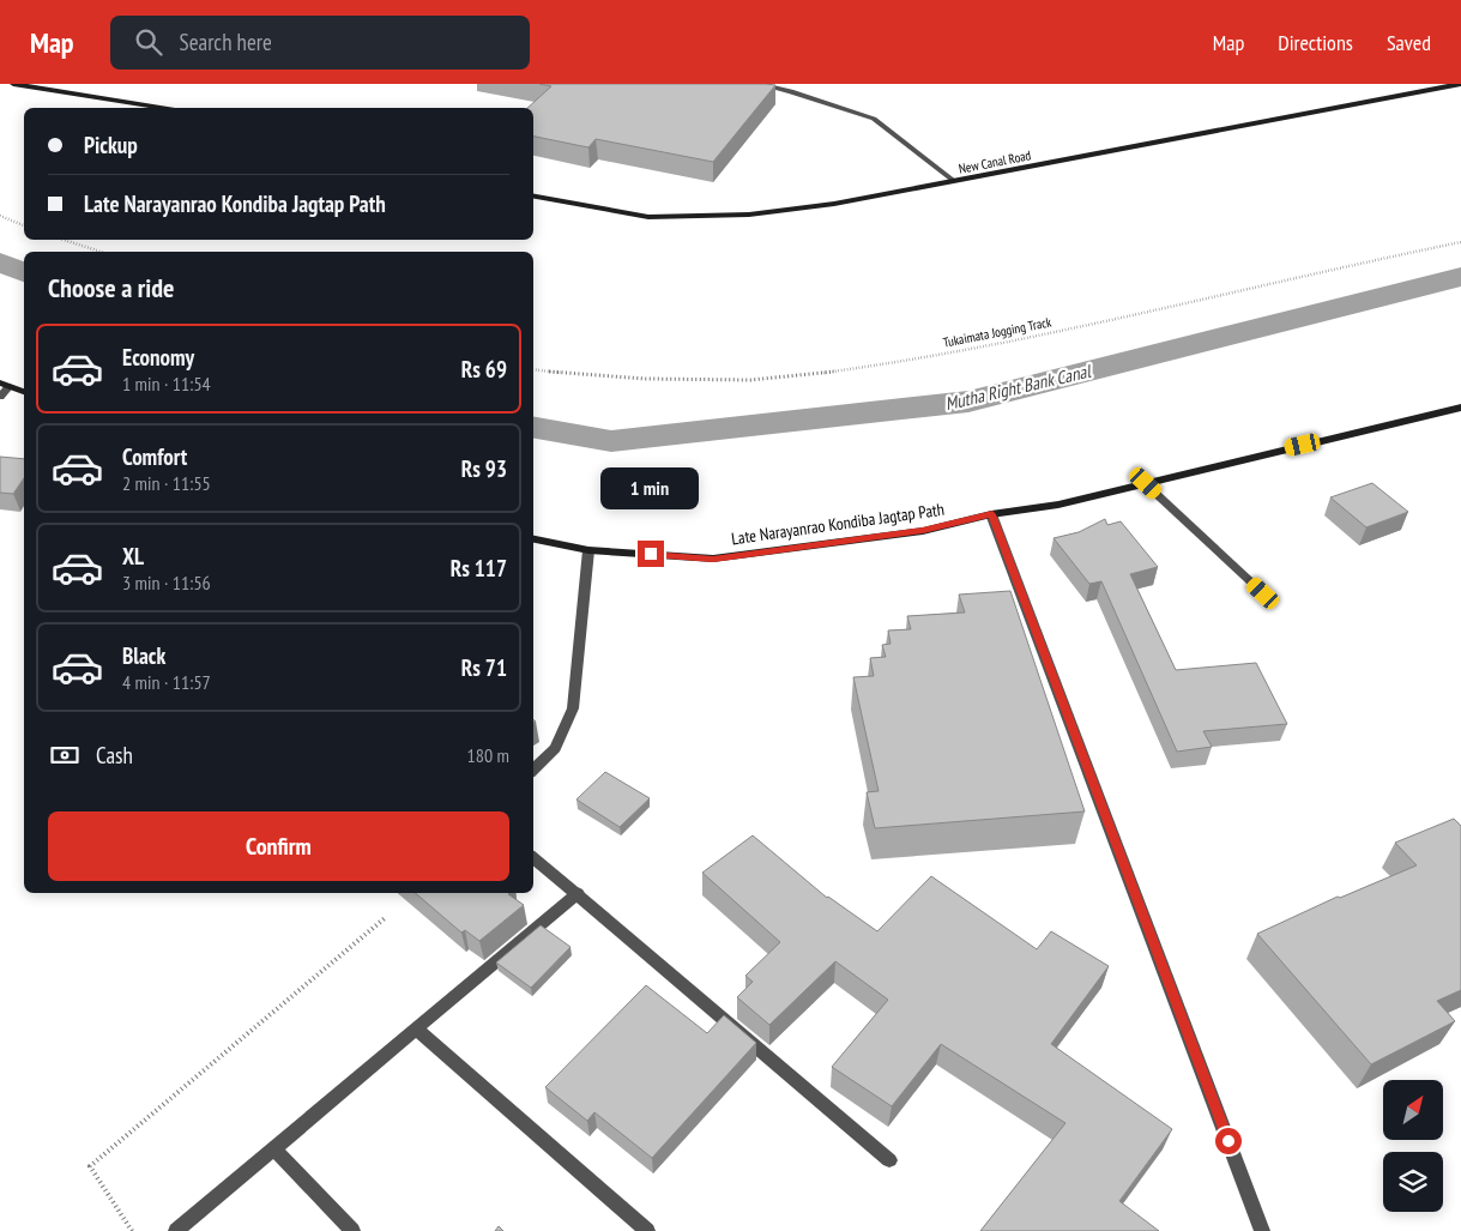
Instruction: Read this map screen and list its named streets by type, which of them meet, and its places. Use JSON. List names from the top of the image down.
{
  "streets": {
    "street": ["New Canal Road", "Late Narayanrao Kondiba Jagtap Path"],
    "path": ["Tukaimata Jogging Track"]
  },
  "water": ["Mutha Right Bank Canal"],
  "north": "top right",
  "page": {
    "header": "Map",
    "search": "Search here",
    "nav": ["Map", "Directions", "Saved"],
    "banner": ["Pickup", "Late Narayanrao Kondiba Jagtap Path"],
    "heading": "Choose a ride",
    "list": [
      {
        "name": "Economy",
        "note": "1 min · 11:54",
        "value": "Rs 69"
      },
      {
        "name": "Comfort",
        "note": "2 min · 11:55",
        "value": "Rs 93"
      },
      {
        "name": "XL",
        "note": "3 min · 11:56",
        "value": "Rs 117"
      },
      {
        "name": "Black",
        "note": "4 min · 11:57",
        "value": "Rs 71"
      }
    ],
    "bubble": "1 min",
    "pay": ["Cash", "180 m"],
    "buttons": "Confirm"
  }
}
